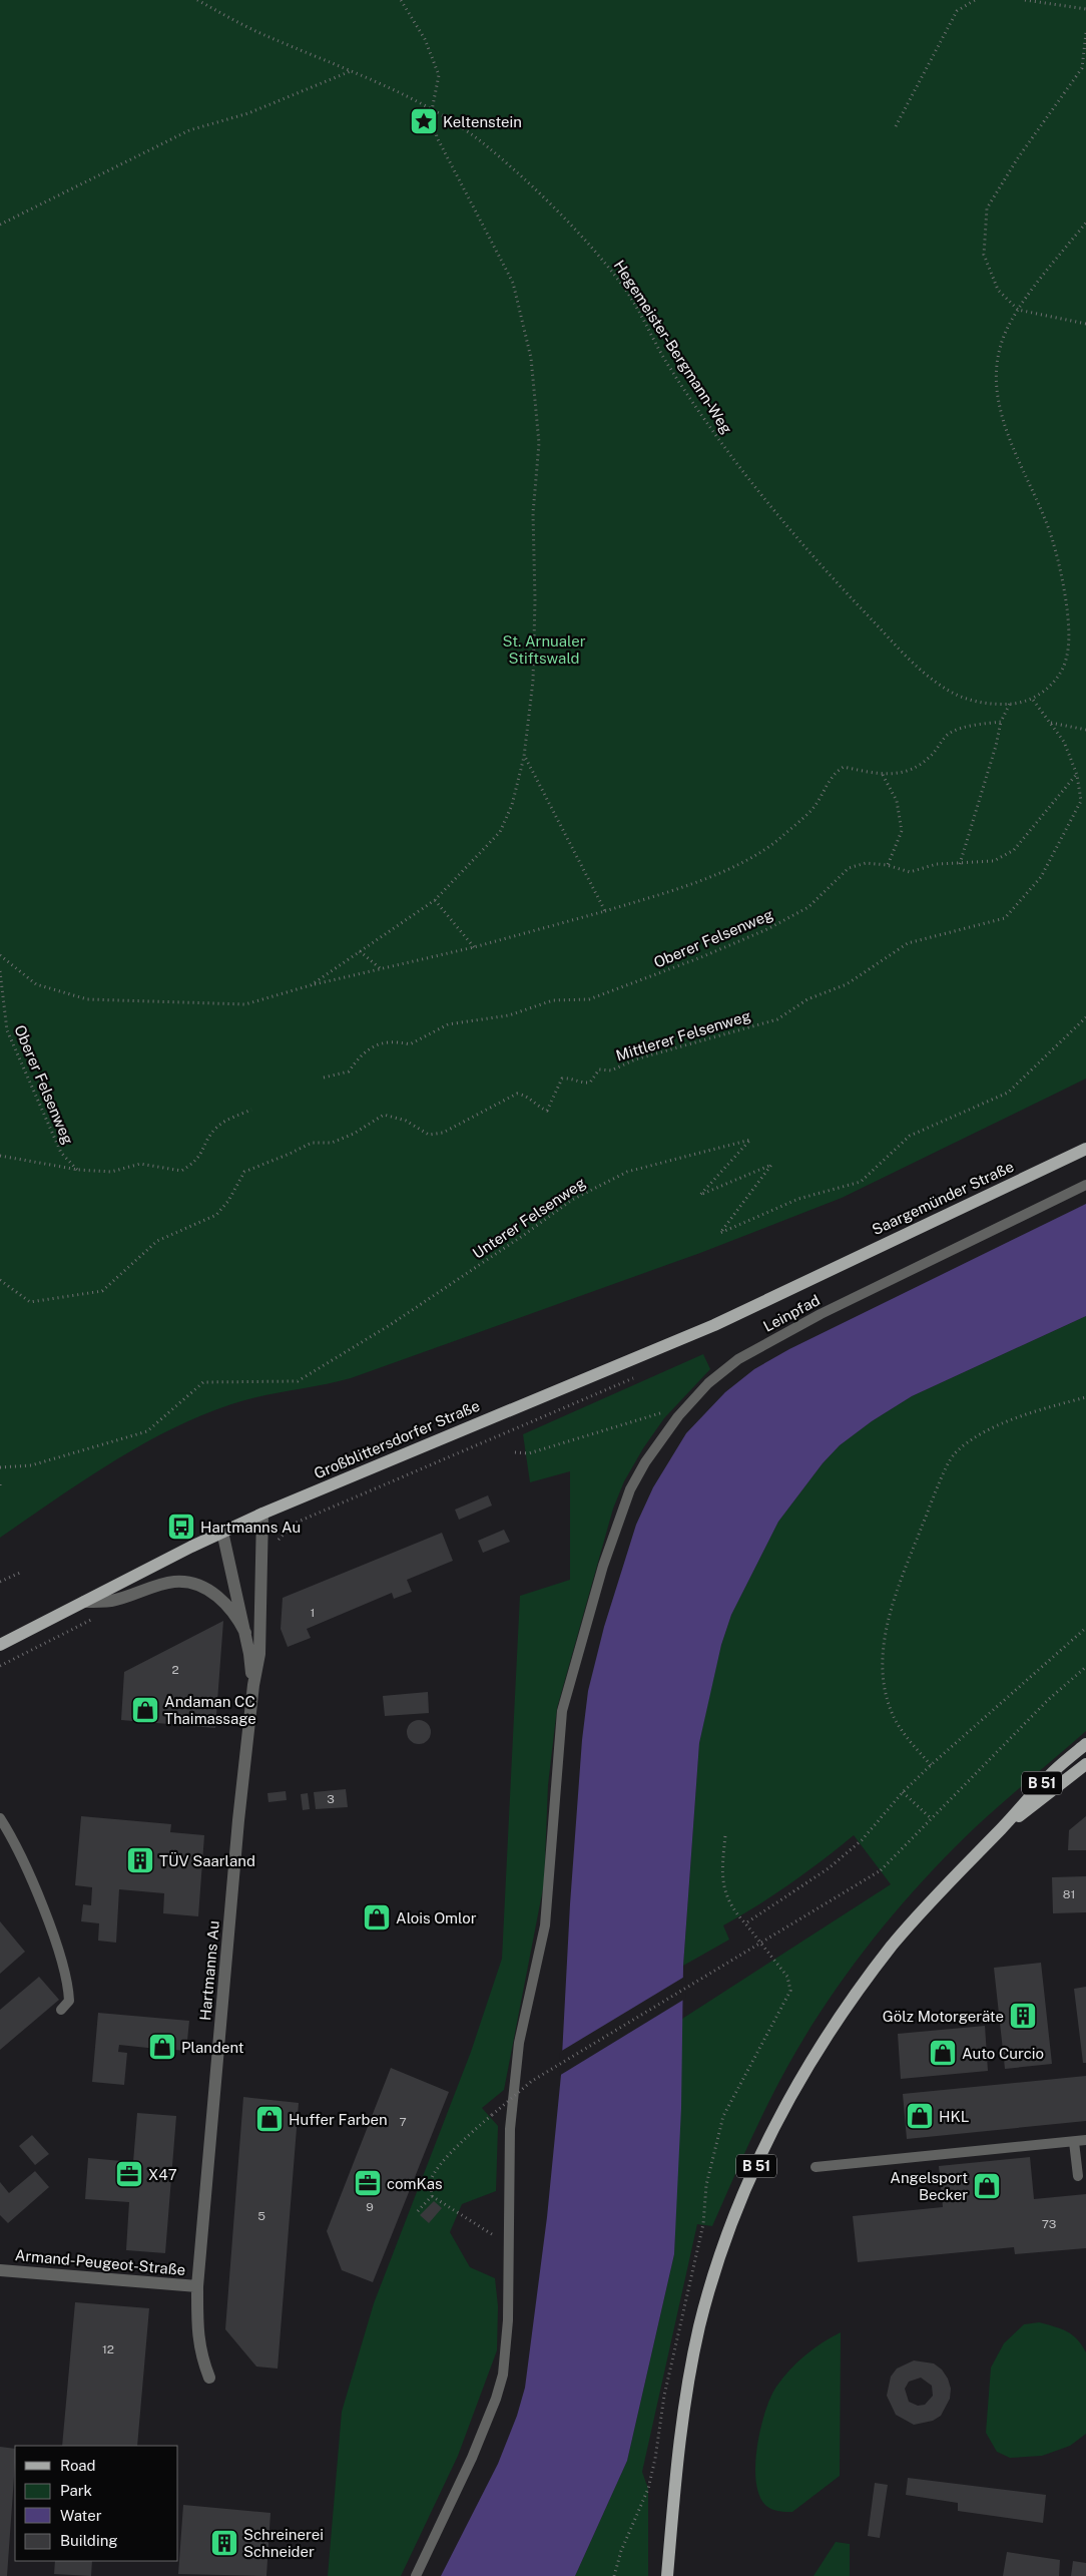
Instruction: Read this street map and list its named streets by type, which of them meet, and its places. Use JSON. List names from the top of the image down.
{
  "streets": {
    "main road": ["Saargemünder Straße", "Großblittersdorfer Straße", "B 51"],
    "street": ["Hartmanns Au", "Armand-Peugeot-Straße"],
    "lane": ["Leinpfad"],
    "path": [
      "Hegemeister-Bergmann-Weg",
      "Oberer Felsenweg",
      "Mittlerer Felsenweg",
      "Unterer Felsenweg"
    ]
  },
  "crossings": [
    ["Hegemeister-Bergmann-Weg", "Mittlerer Felsenweg"],
    ["Oberer Felsenweg", "Mittlerer Felsenweg"],
    ["Saargemünder Straße", "Großblittersdorfer Straße"],
    ["Großblittersdorfer Straße", "Hartmanns Au"],
    ["Hartmanns Au", "Armand-Peugeot-Straße"]
  ],
  "parks": ["St. Arnualer Stiftswald"],
  "places": {
    "place": ["Keltenstein"],
    "bus stop": ["Hartmanns Au"],
    "shop": [
      "Andaman CC Thaimassage",
      "Alois Omlor",
      "Plandent",
      "Auto Curcio",
      "HKL",
      "Huffer Farben",
      "Angelsport Becker"
    ],
    "building": ["TÜV Saarland", "Gölz Motorgeräte", "Schreinerei Schneider"],
    "office": ["X47", "comKas"]
  },
  "house_numbers": [
    "1",
    "2",
    "3",
    "81",
    "7",
    "9",
    "5",
    "73",
    "12"
  ],
  "legend": [
    "Road",
    "Park",
    "Water",
    "Building"
  ]
}
